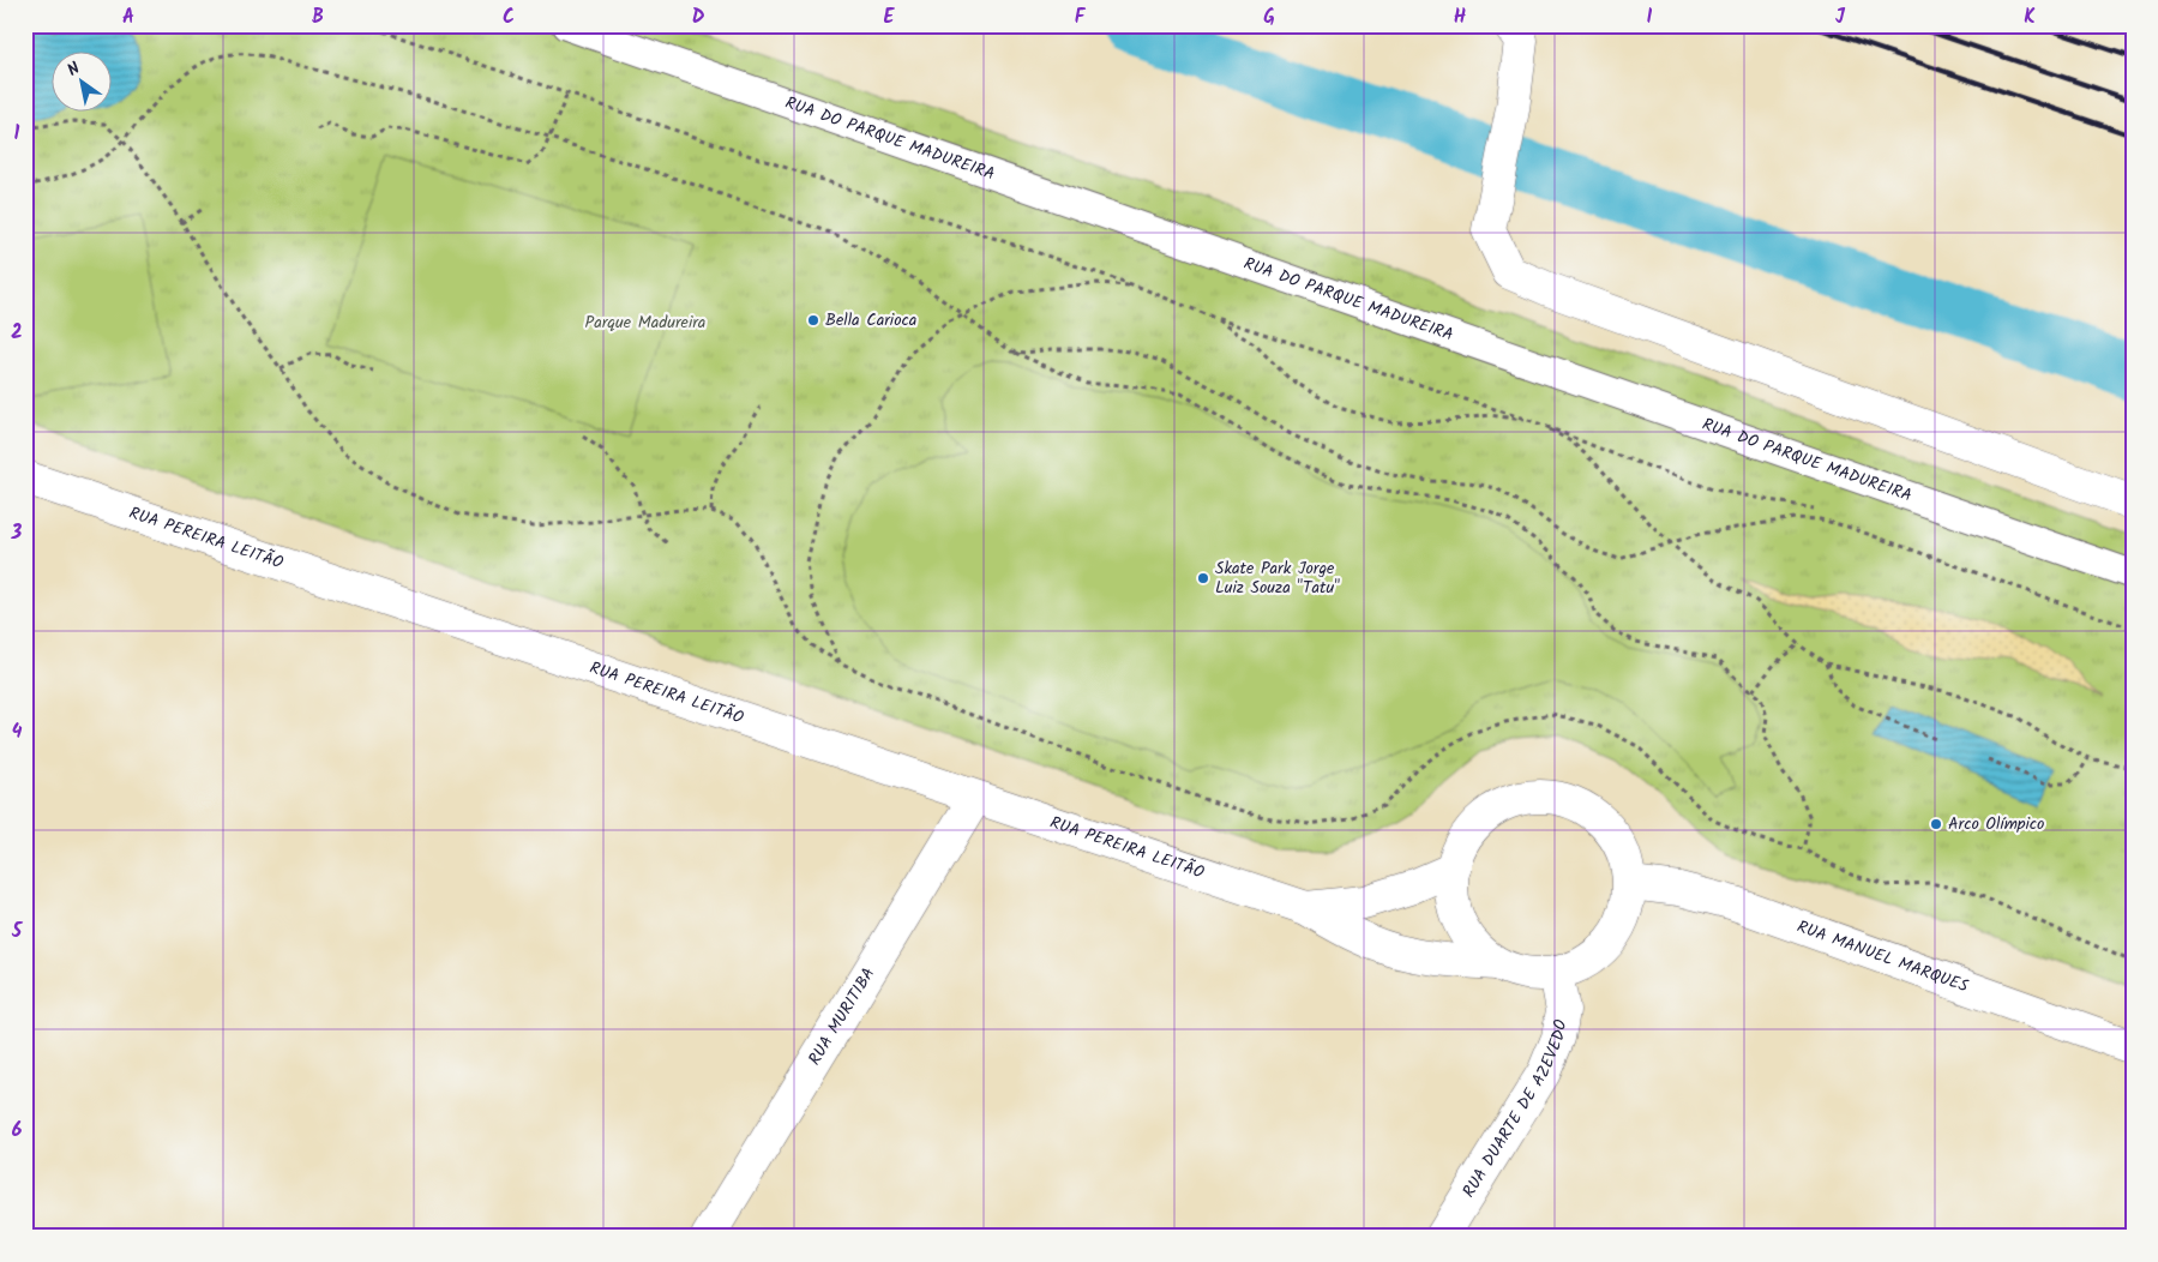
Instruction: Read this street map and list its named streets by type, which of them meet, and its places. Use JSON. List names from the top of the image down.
{
  "streets": {
    "street": [
      "RUA PEREIRA LEITÃO",
      "RUA MANUEL MARQUES",
      "RUA MURITIBA",
      "RUA DUARTE DE AZEVEDO"
    ],
    "lane": ["RUA DO PARQUE MADUREIRA"]
  },
  "crossings": [
    ["RUA PEREIRA LEITÃO", "RUA MANUEL MARQUES"],
    ["RUA PEREIRA LEITÃO", "RUA MURITIBA"],
    ["RUA PEREIRA LEITÃO", "RUA DUARTE DE AZEVEDO"],
    ["RUA MANUEL MARQUES", "RUA DUARTE DE AZEVEDO"]
  ],
  "parks": ["Parque Madureira"],
  "places": ["Bella Carioca", "Skate Park Jorge Luiz Souza \"Tatu\"", "Arco Olímpico"],
  "north": "top left",
  "grid": {
    "columns": [
      "A",
      "B",
      "C",
      "D",
      "E",
      "F",
      "G",
      "H",
      "I",
      "J",
      "K"
    ],
    "rows": [
      "1",
      "2",
      "3",
      "4",
      "5",
      "6"
    ]
  }
}
